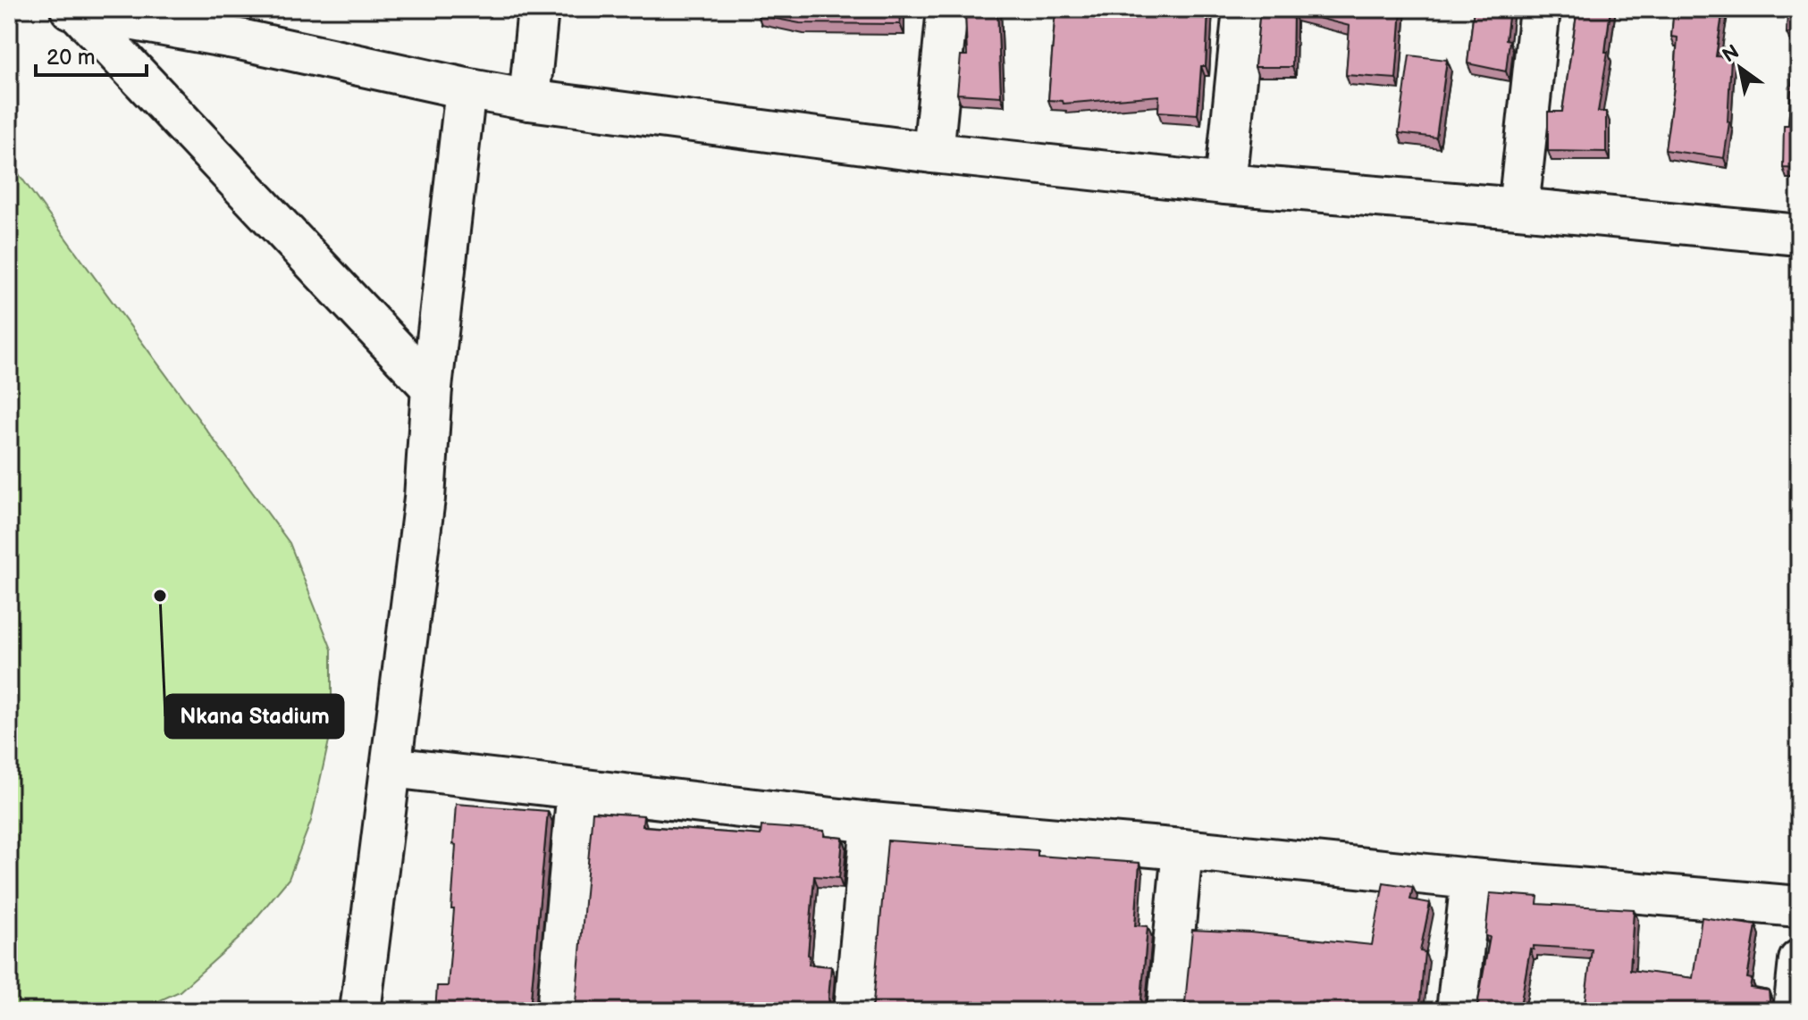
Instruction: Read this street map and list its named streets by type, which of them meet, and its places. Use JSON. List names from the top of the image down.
{
  "places": ["Nkana Stadium"],
  "scale_bar": "20 m",
  "north": "top left"
}
